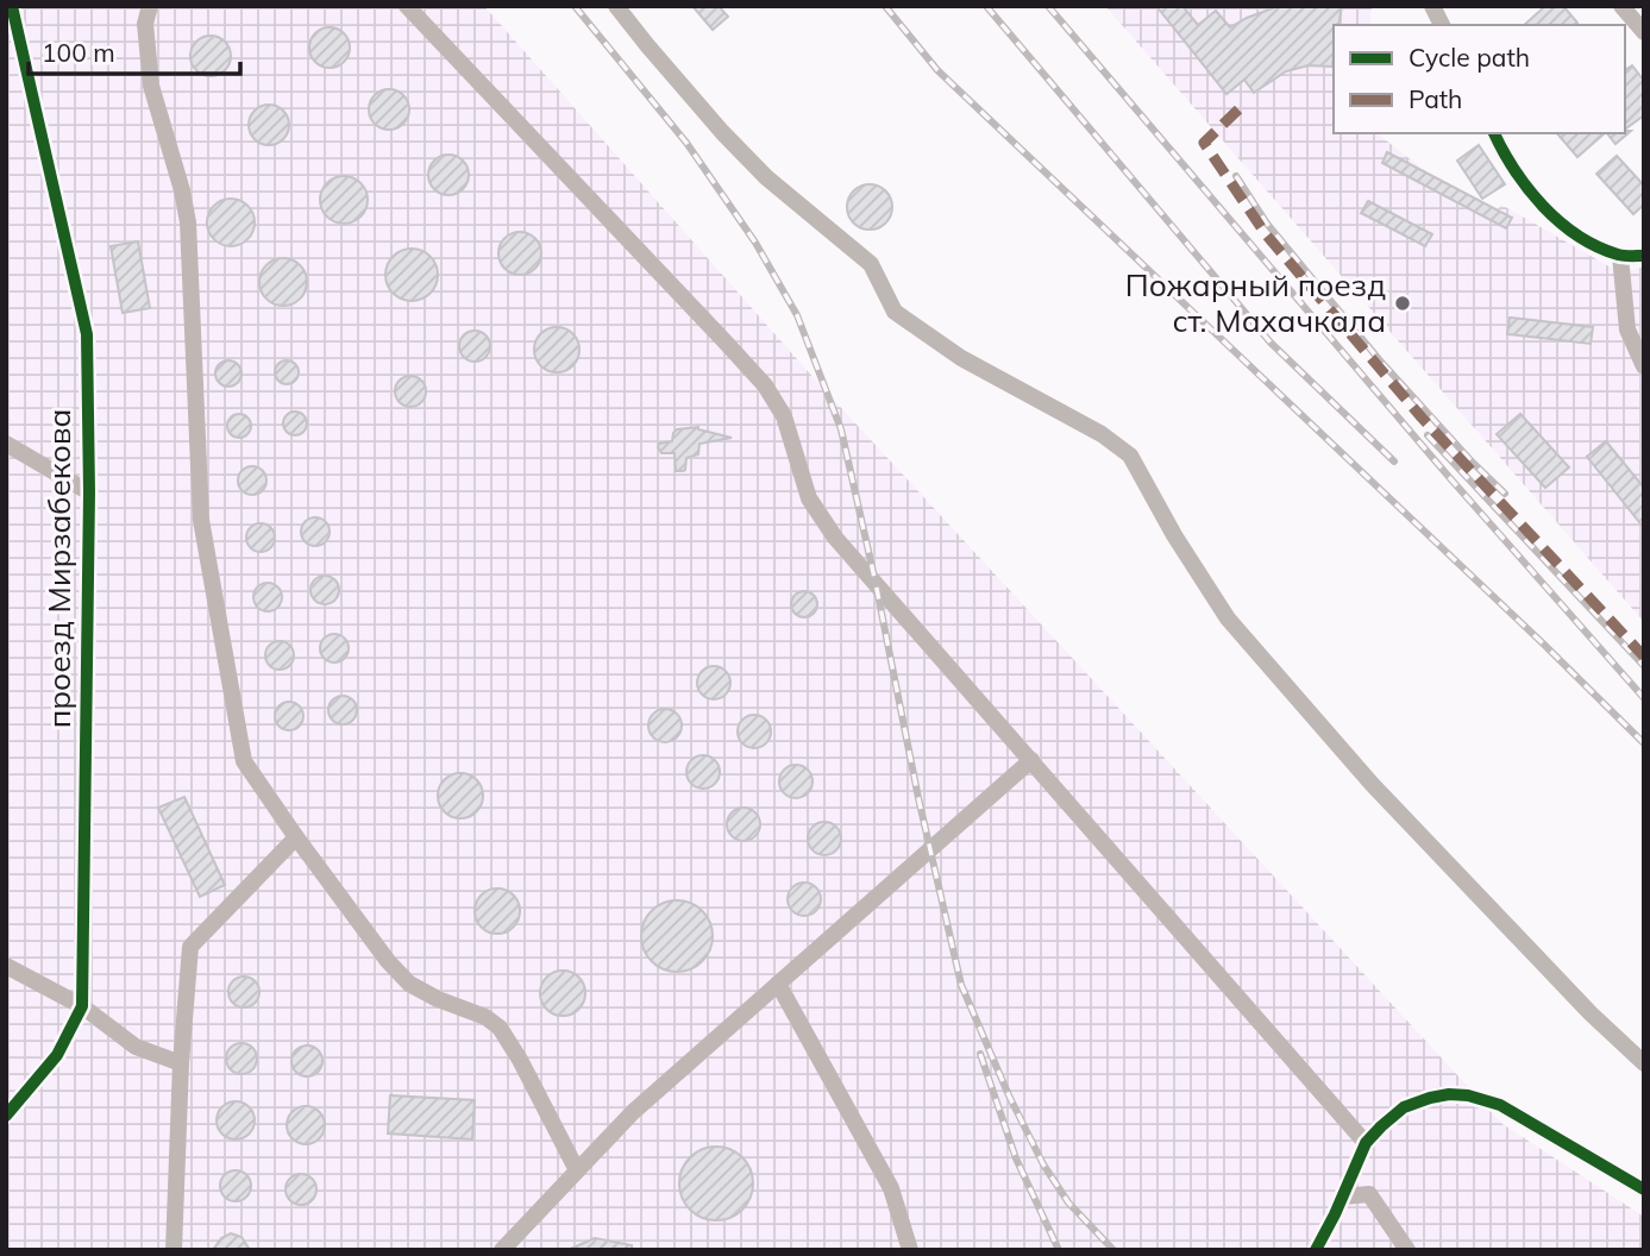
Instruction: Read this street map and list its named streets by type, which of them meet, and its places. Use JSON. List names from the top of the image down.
{
  "streets": {
    "street": ["проезд Мирзабекова"]
  },
  "places": ["Пожарный поезд ст. Махачкала"],
  "legend": ["Cycle path", "Path"],
  "scale_bar": "100 m"
}
